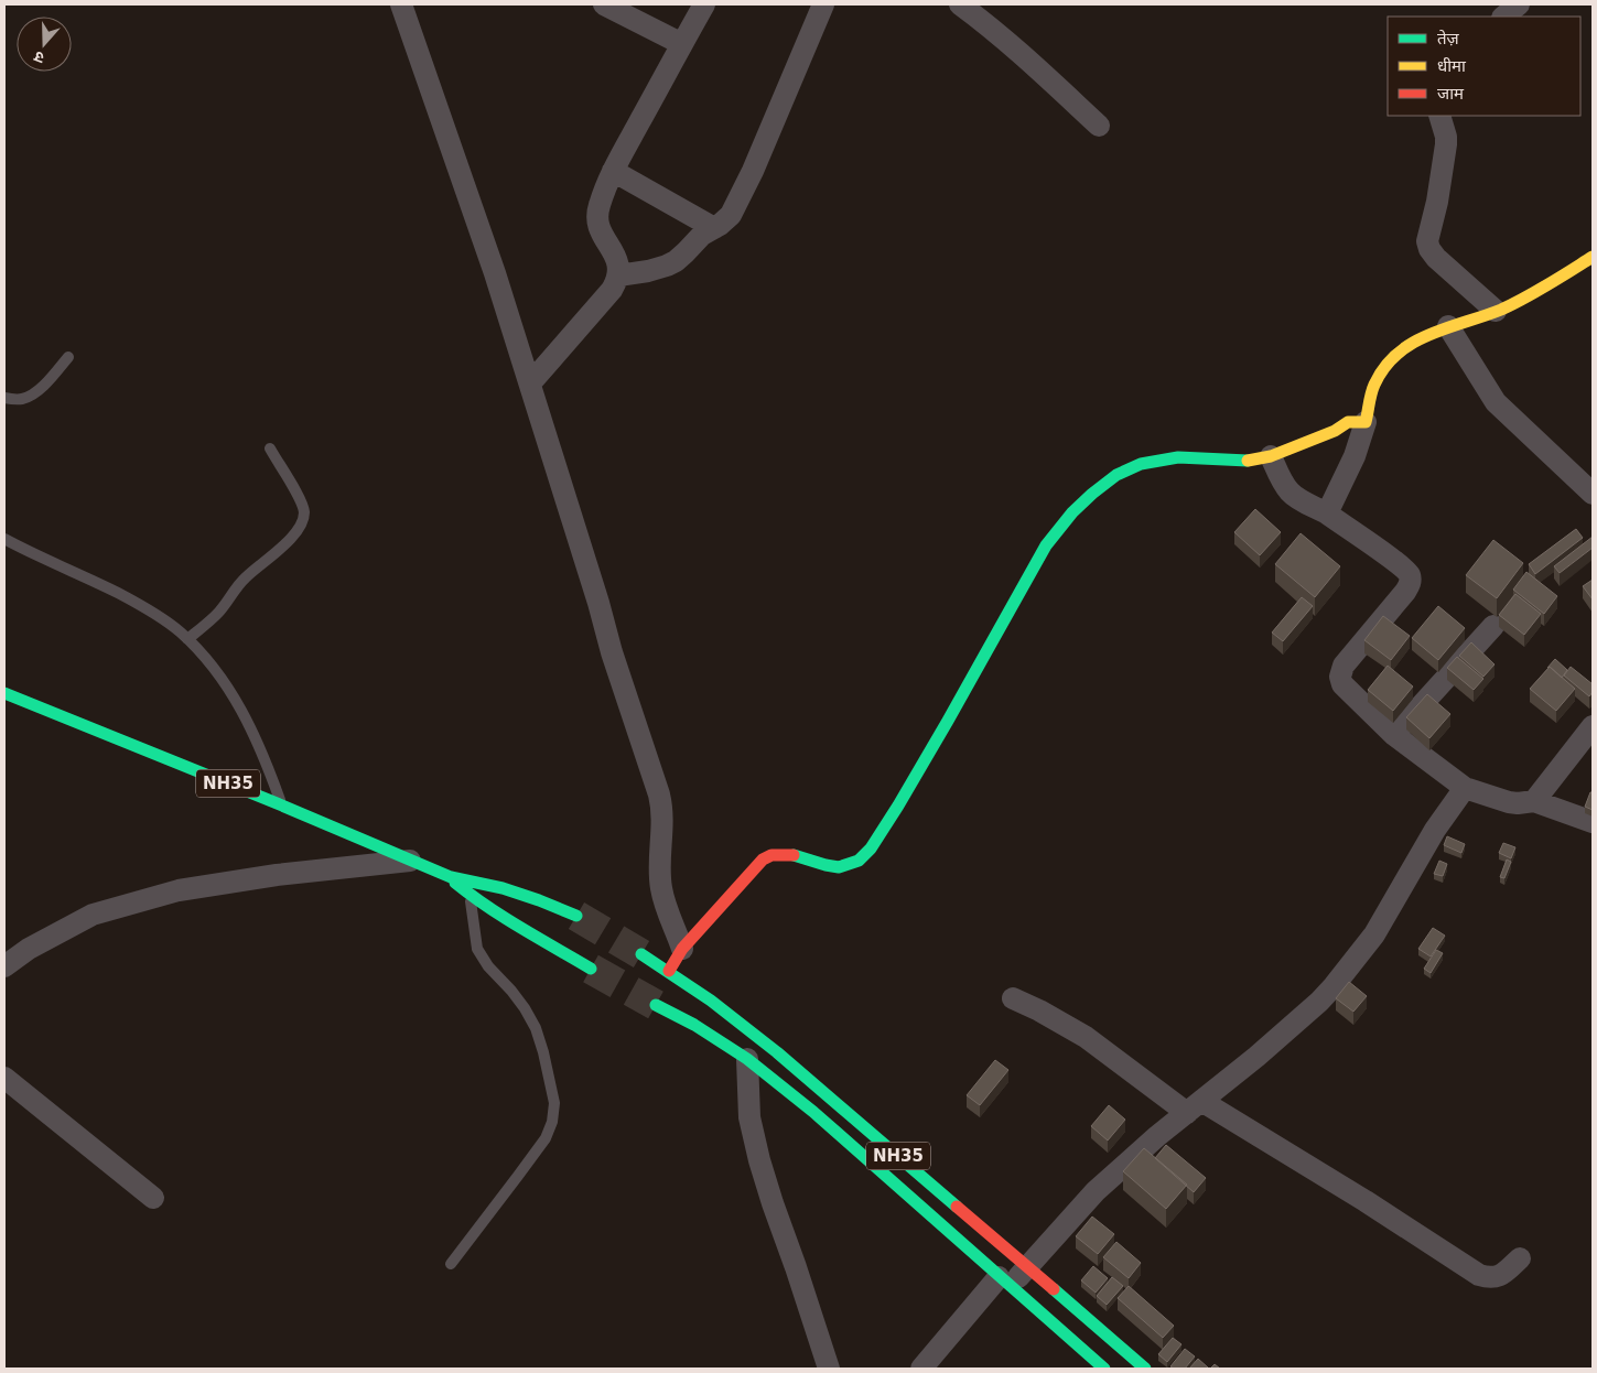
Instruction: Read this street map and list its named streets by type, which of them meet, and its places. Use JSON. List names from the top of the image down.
{
  "streets": {
    "main road": ["NH35"]
  },
  "legend": ["तेज़", "धीमा", "जाम"],
  "north": "bottom"
}
